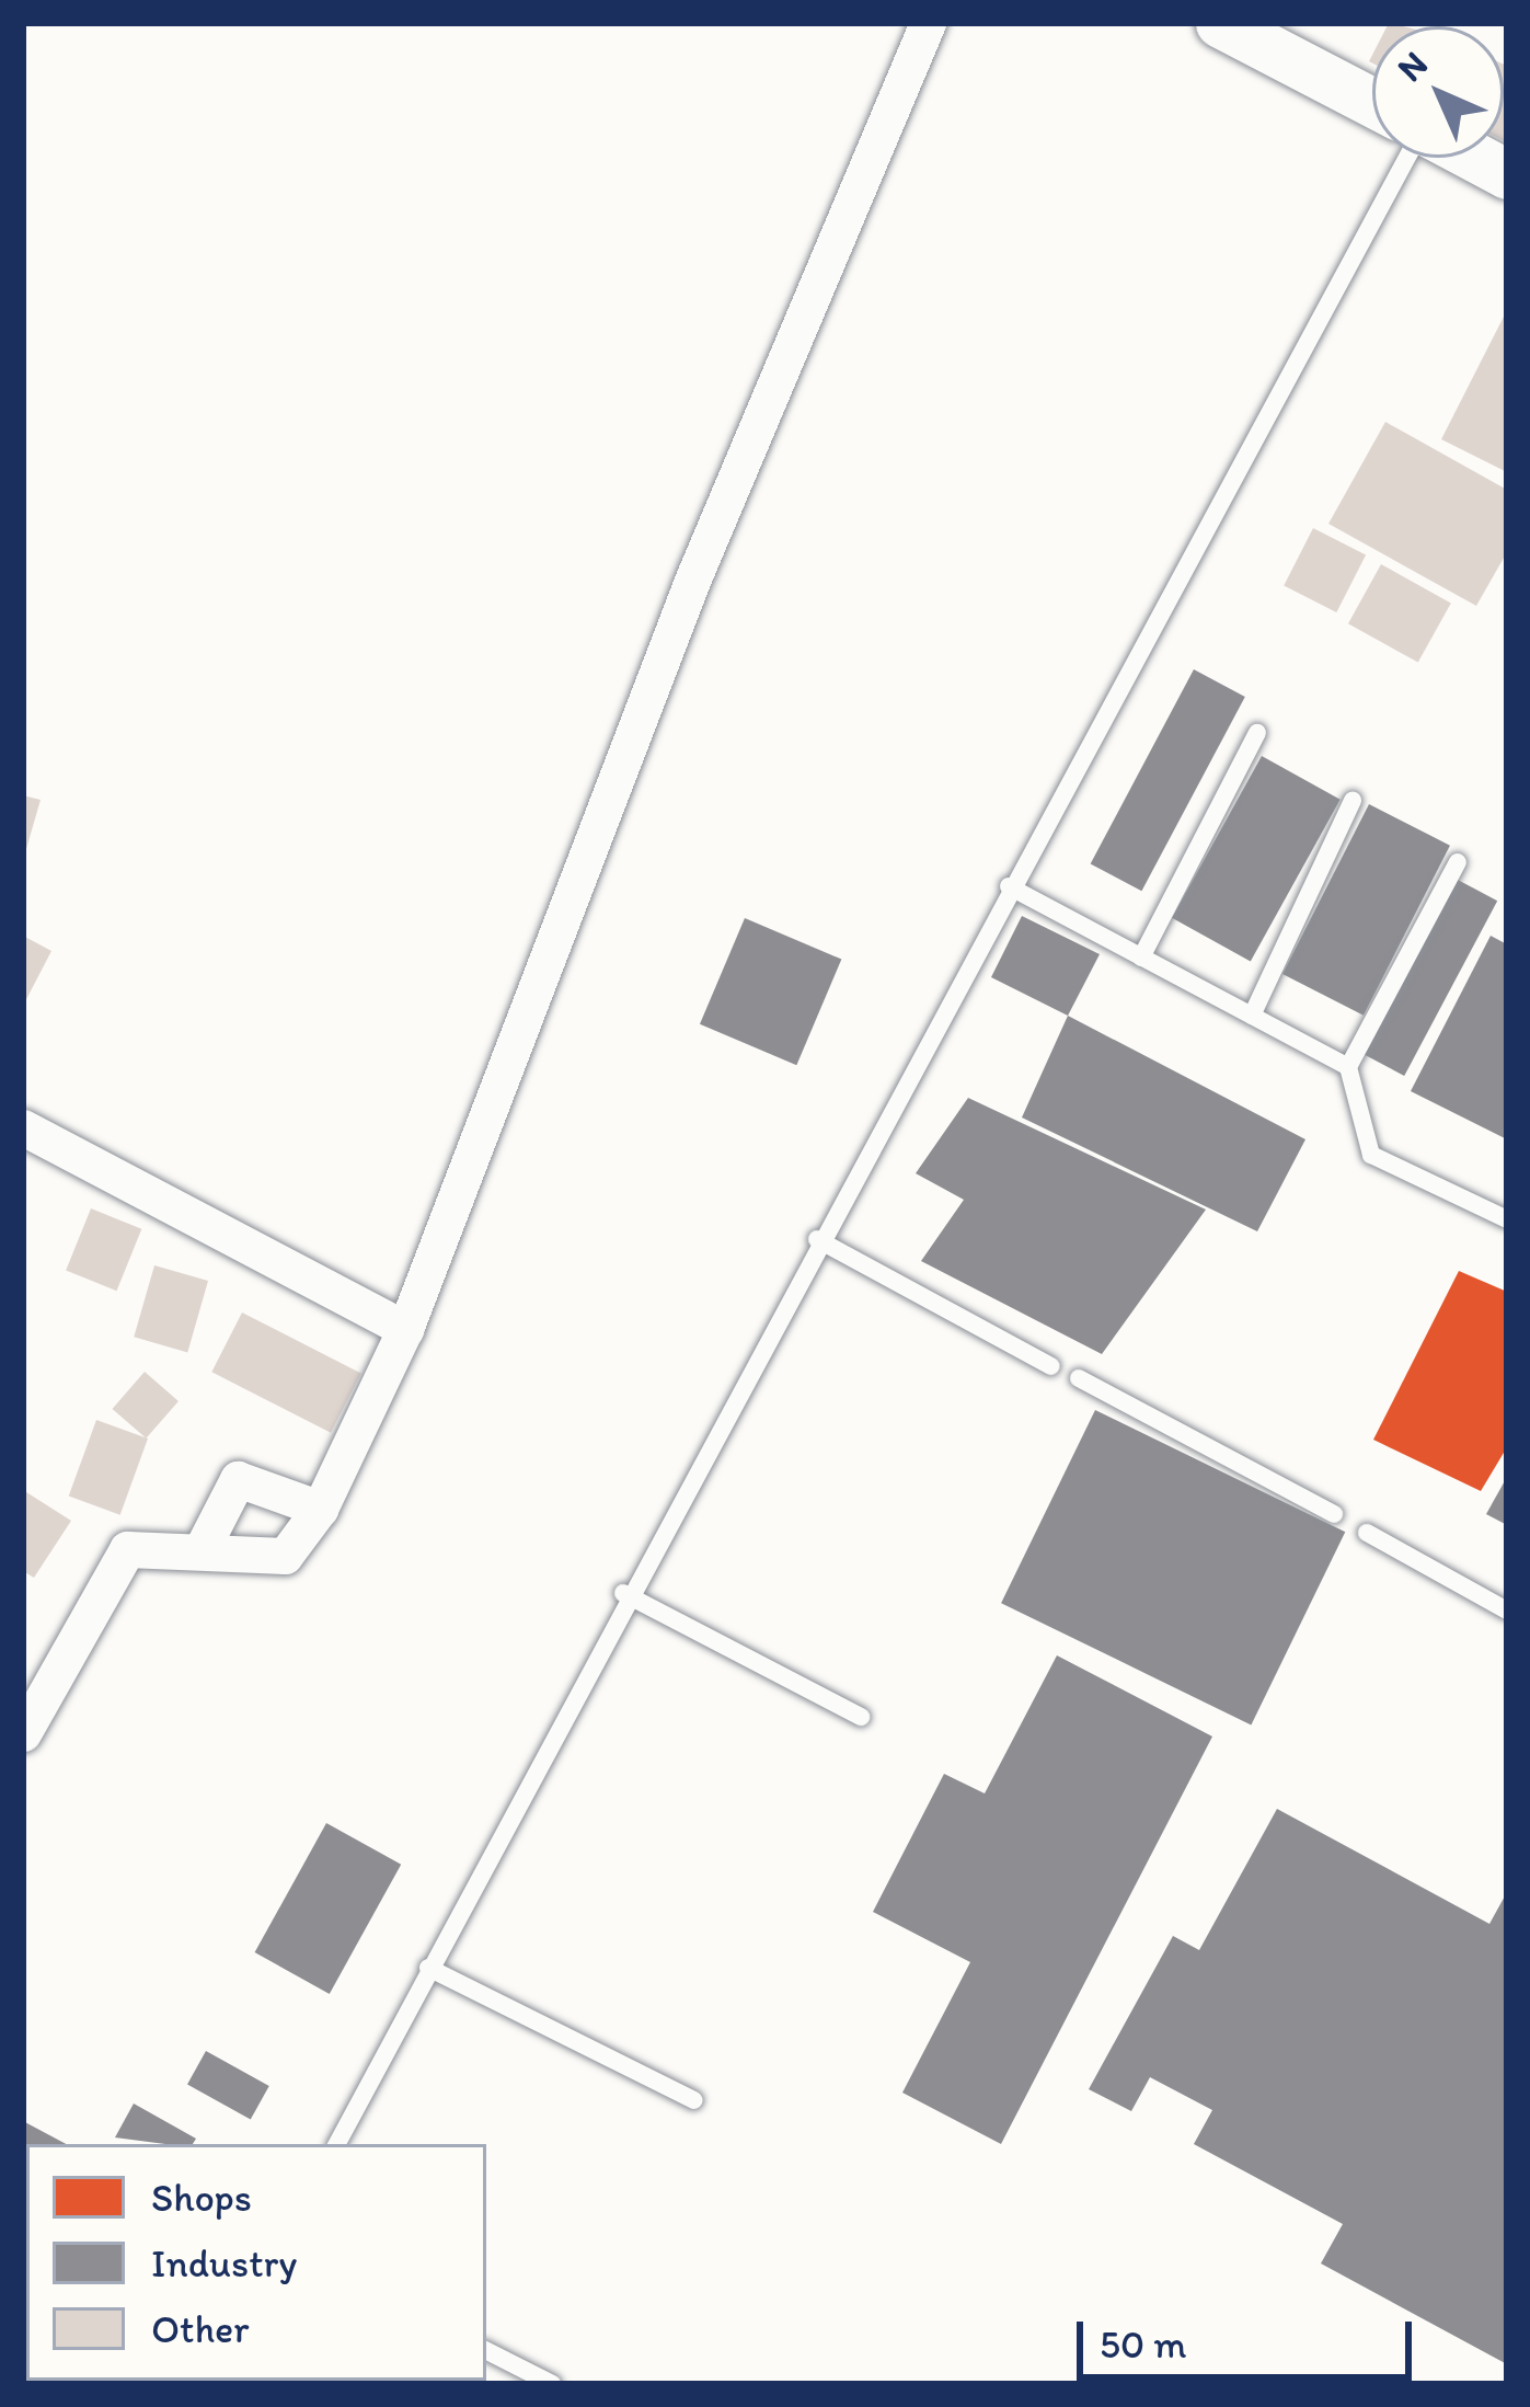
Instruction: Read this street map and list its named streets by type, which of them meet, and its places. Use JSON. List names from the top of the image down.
{
  "legend": ["Shops", "Industry", "Other"],
  "scale_bar": "50 m",
  "north": "top left"
}
